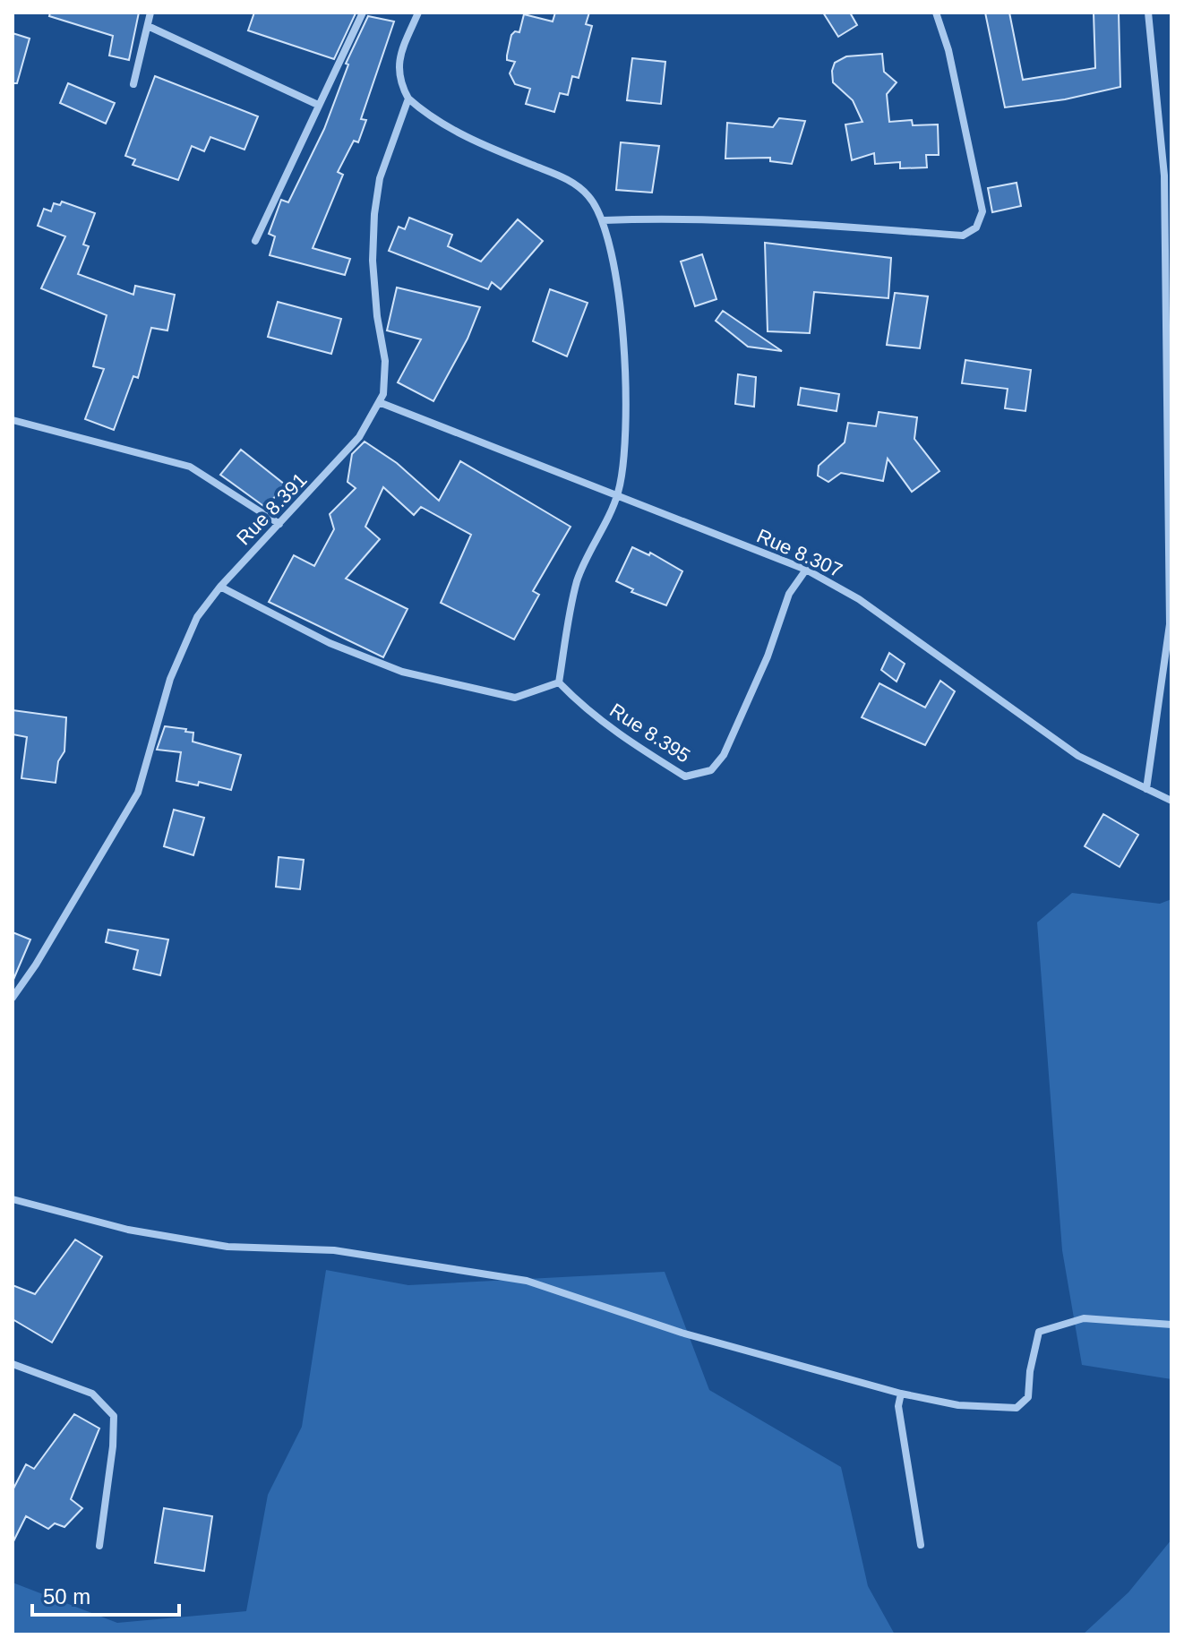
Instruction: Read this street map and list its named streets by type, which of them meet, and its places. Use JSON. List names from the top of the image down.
{
  "streets": {
    "street": ["Rue 8.391", "Rue 8.307", "Rue 8.395"]
  },
  "crossings": [
    ["Rue 8.391", "Rue 8.307"],
    ["Rue 8.307", "Rue 8.395"]
  ],
  "scale_bar": "50 m"
}
